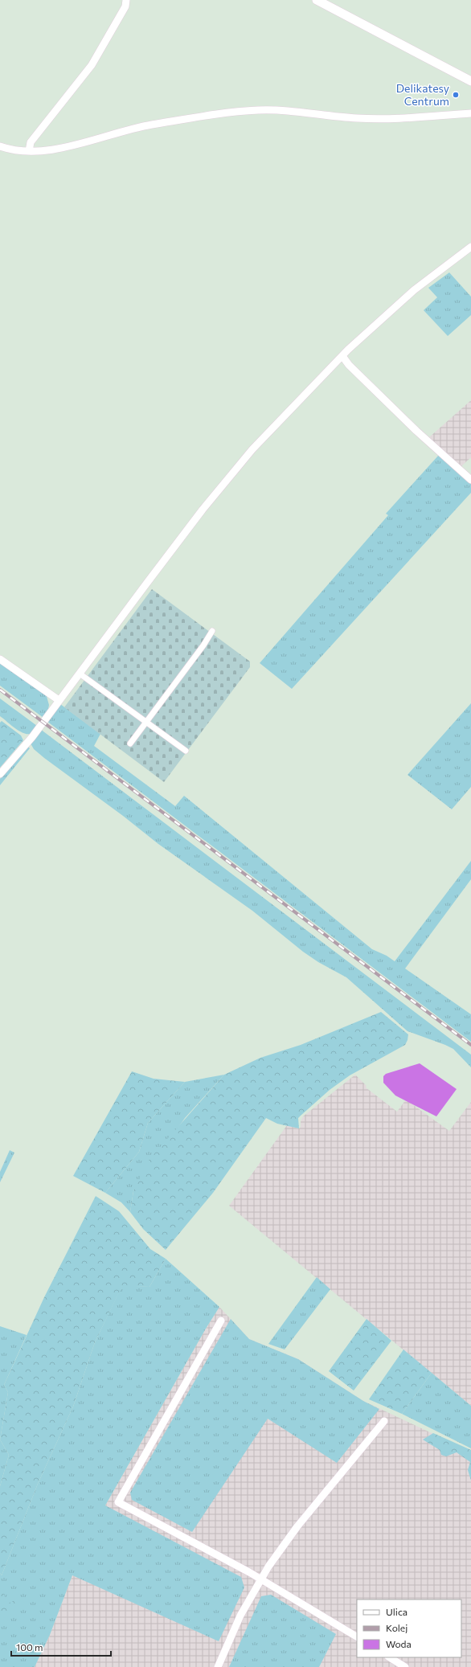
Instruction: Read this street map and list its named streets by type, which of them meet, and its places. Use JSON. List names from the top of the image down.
{
  "places": ["Delikatesy Centrum"],
  "legend": ["Ulica", "Kolej", "Woda"],
  "scale_bar": "100 m"
}
